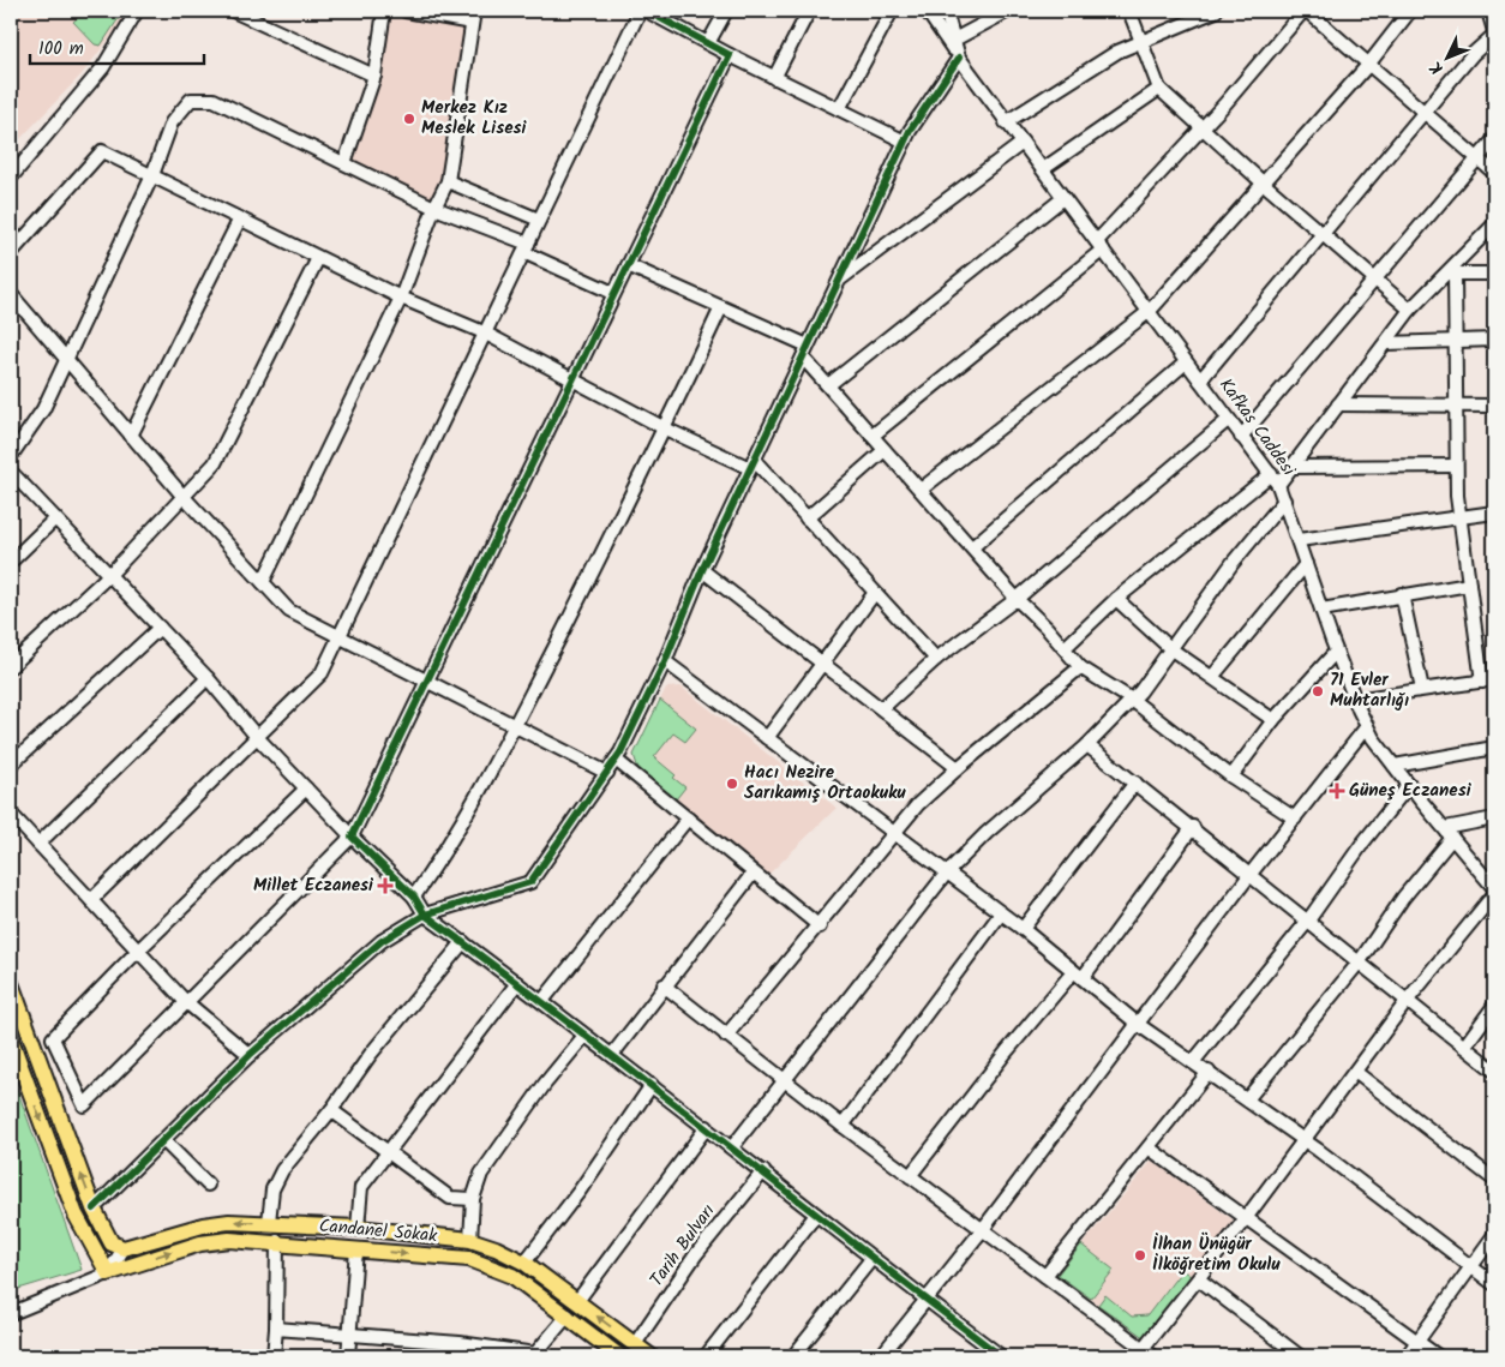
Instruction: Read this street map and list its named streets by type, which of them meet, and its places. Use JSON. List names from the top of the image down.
{
  "streets": {
    "main road": ["Candanel Sokak"],
    "street": ["Kafkas Caddesi", "Tarih Bulvarı"]
  },
  "places": {
    "other": [
      "Merkez Kız Meslek Lisesi",
      "71 Evler Muhtarlığı",
      "Hacı Nezire Sarıkamış Ortaokuku",
      "İlhan Ünügür İlköğretim Okulu"
    ],
    "health": ["Güneş Eczanesi", "Millet Eczanesi"]
  },
  "scale_bar": "100 m",
  "north": "bottom left"
}
